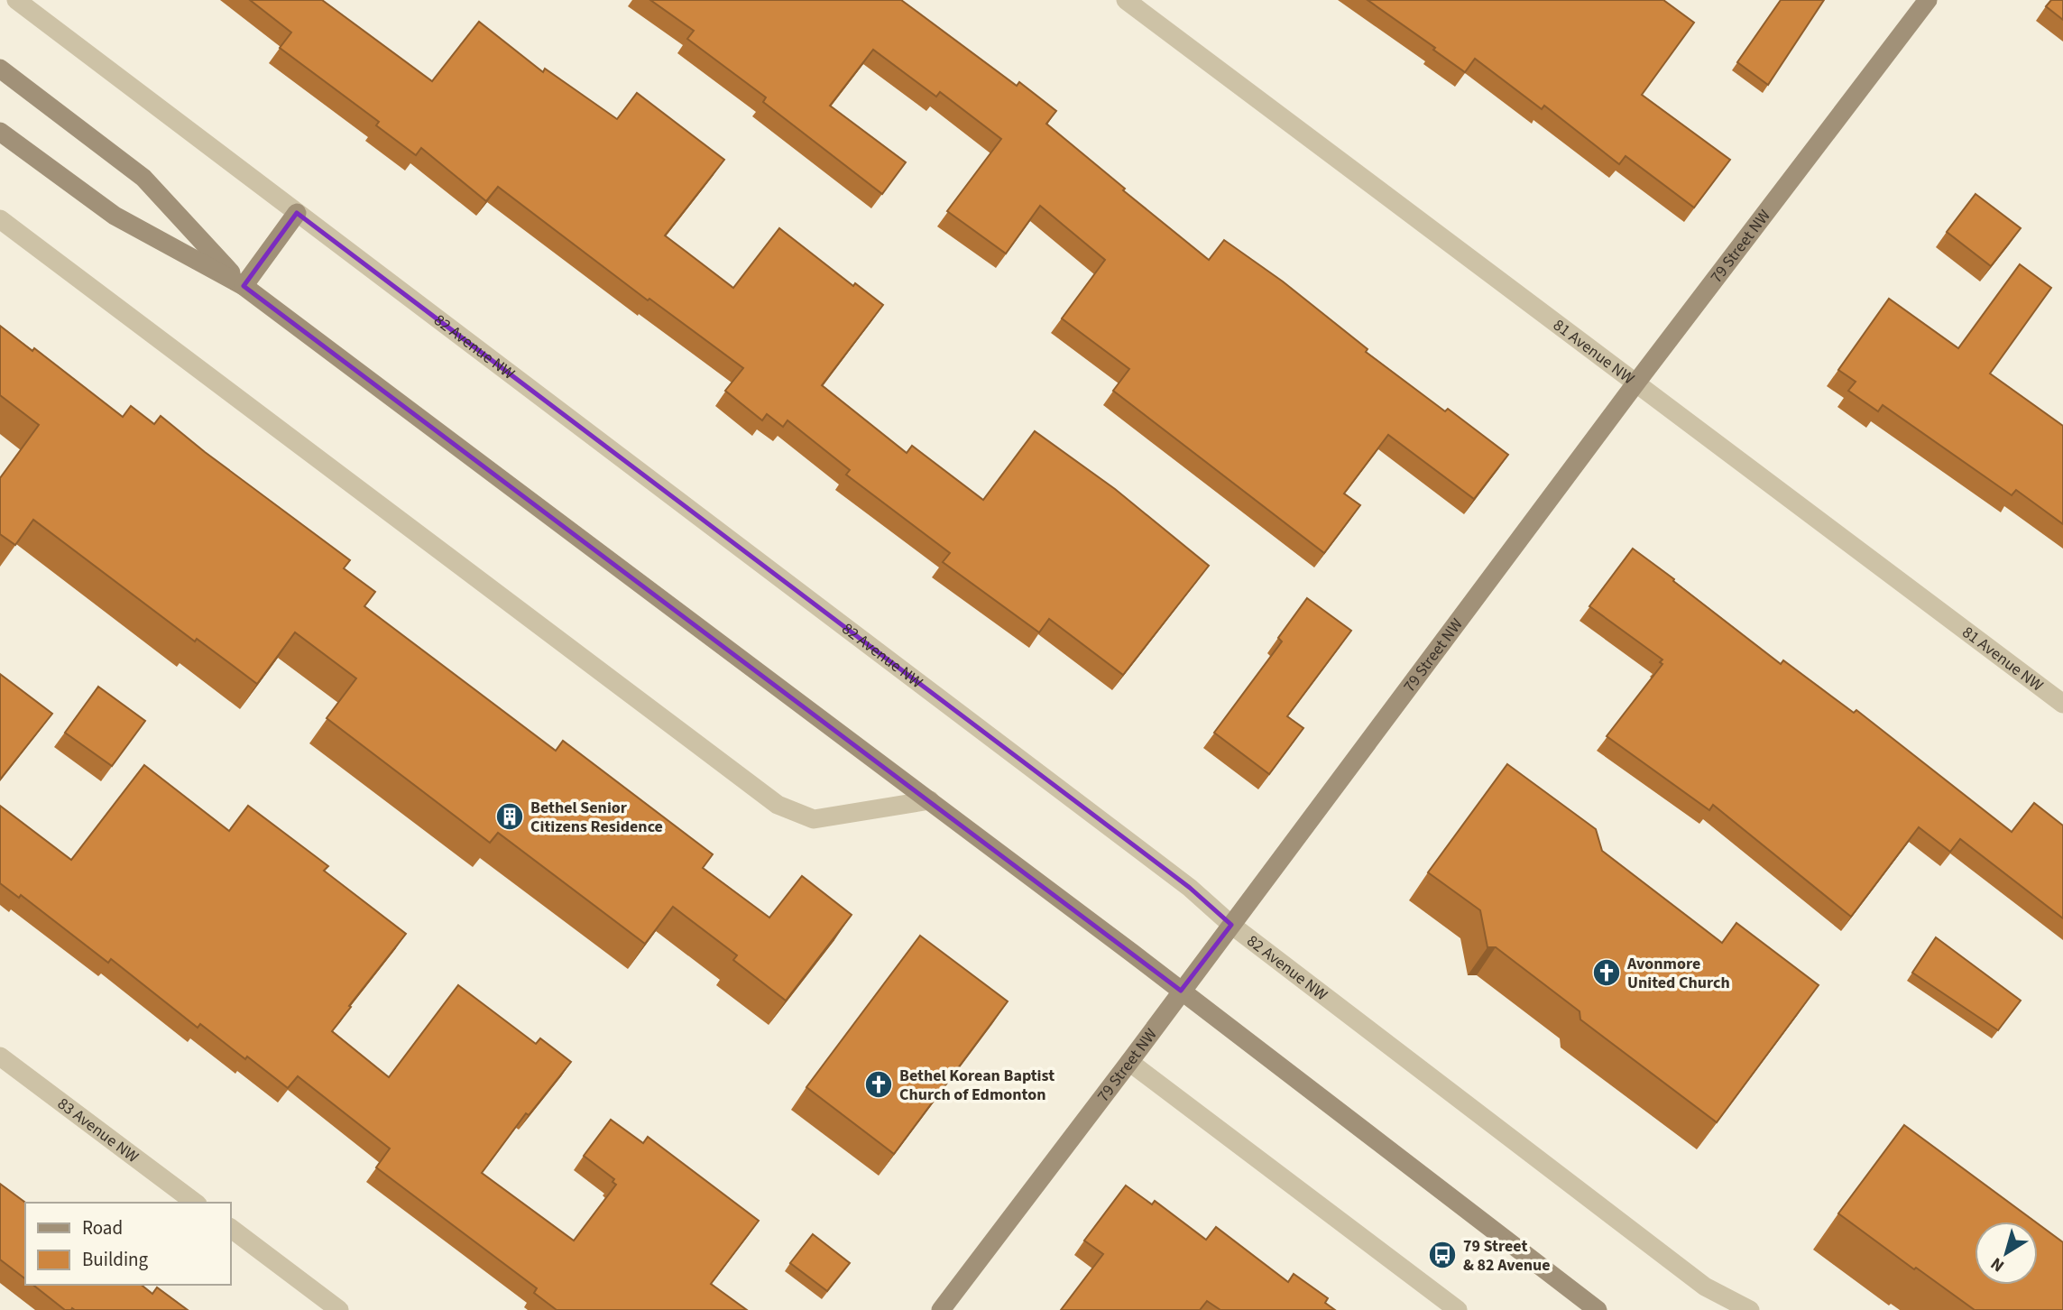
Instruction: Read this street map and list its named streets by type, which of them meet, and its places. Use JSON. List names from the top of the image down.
{
  "streets": {
    "main road": ["79 Street NW"],
    "street": ["82 Avenue NW", "81 Avenue NW", "83 Avenue NW"]
  },
  "crossings": [
    ["79 Street NW", "82 Avenue NW"],
    ["79 Street NW", "81 Avenue NW"]
  ],
  "places": {
    "building": ["Bethel Senior Citizens Residence"],
    "church": ["Avonmore United Church", "Bethel Korean Baptist Church of Edmonton"],
    "bus stop": ["79 Street & 82 Avenue"]
  },
  "legend": ["Road", "Building"],
  "north": "bottom left"
}
